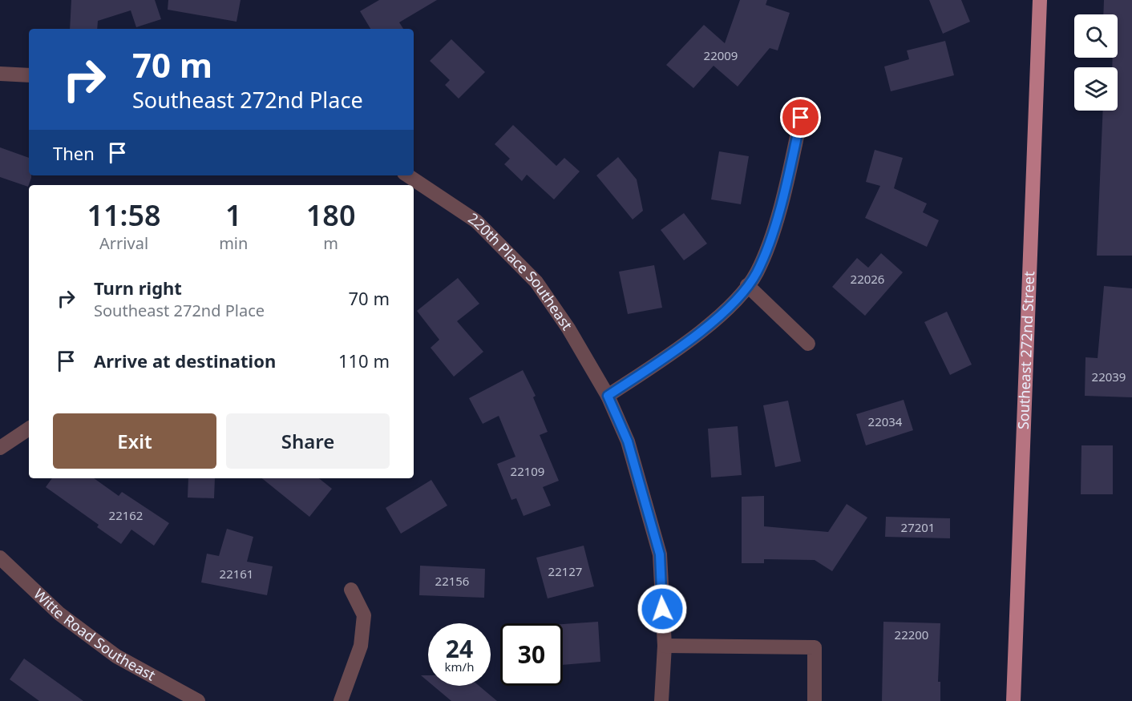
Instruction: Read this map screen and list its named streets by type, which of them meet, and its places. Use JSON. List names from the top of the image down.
{
  "streets": {
    "main road": ["Southeast 272nd Street"],
    "street": ["220th Place Southeast", "Witte Road Southeast"]
  },
  "house_numbers": [
    "22009",
    "22026",
    "22039",
    "22034",
    "22109",
    "22162",
    "27201",
    "22127",
    "22161",
    "22156",
    "22200"
  ],
  "page": {
    "turn": ["70 m", "Southeast 272nd Place"],
    "then": "Then",
    "eta": [
      "11:58",
      "Arrival",
      "1",
      "min",
      "180",
      "m"
    ],
    "list": [
      {
        "name": "Turn right",
        "note": "Southeast 272nd Place",
        "value": "70 m"
      },
      {
        "name": "Arrive at destination",
        "value": "110 m"
      }
    ],
    "buttons": ["Exit", "Share"],
    "speed": "24 km/h",
    "limit": "30"
  }
}
